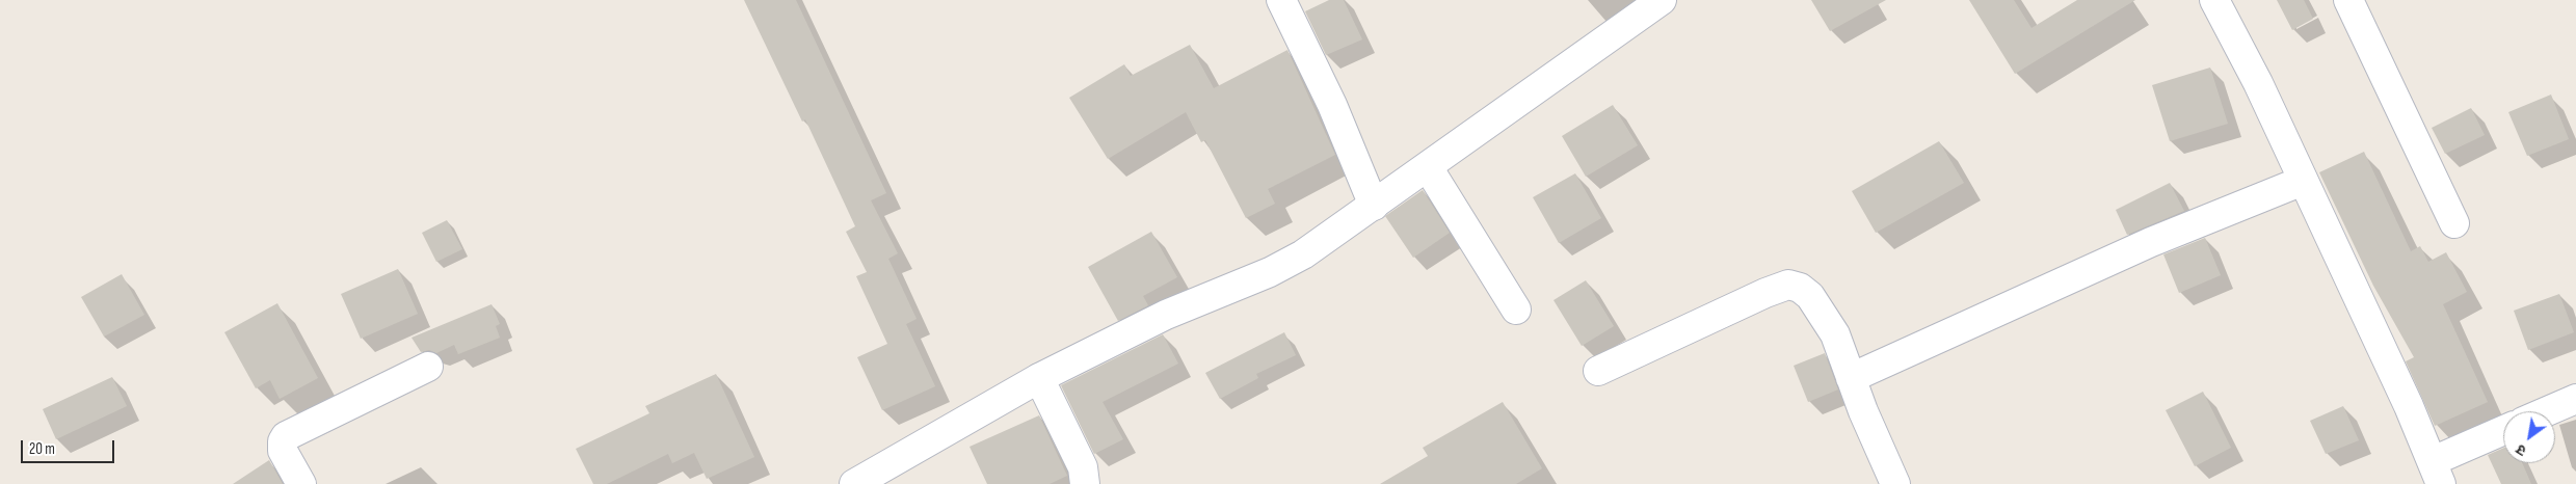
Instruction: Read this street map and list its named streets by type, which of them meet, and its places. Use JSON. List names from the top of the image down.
{
  "scale_bar": "20 m",
  "north": "bottom left"
}
